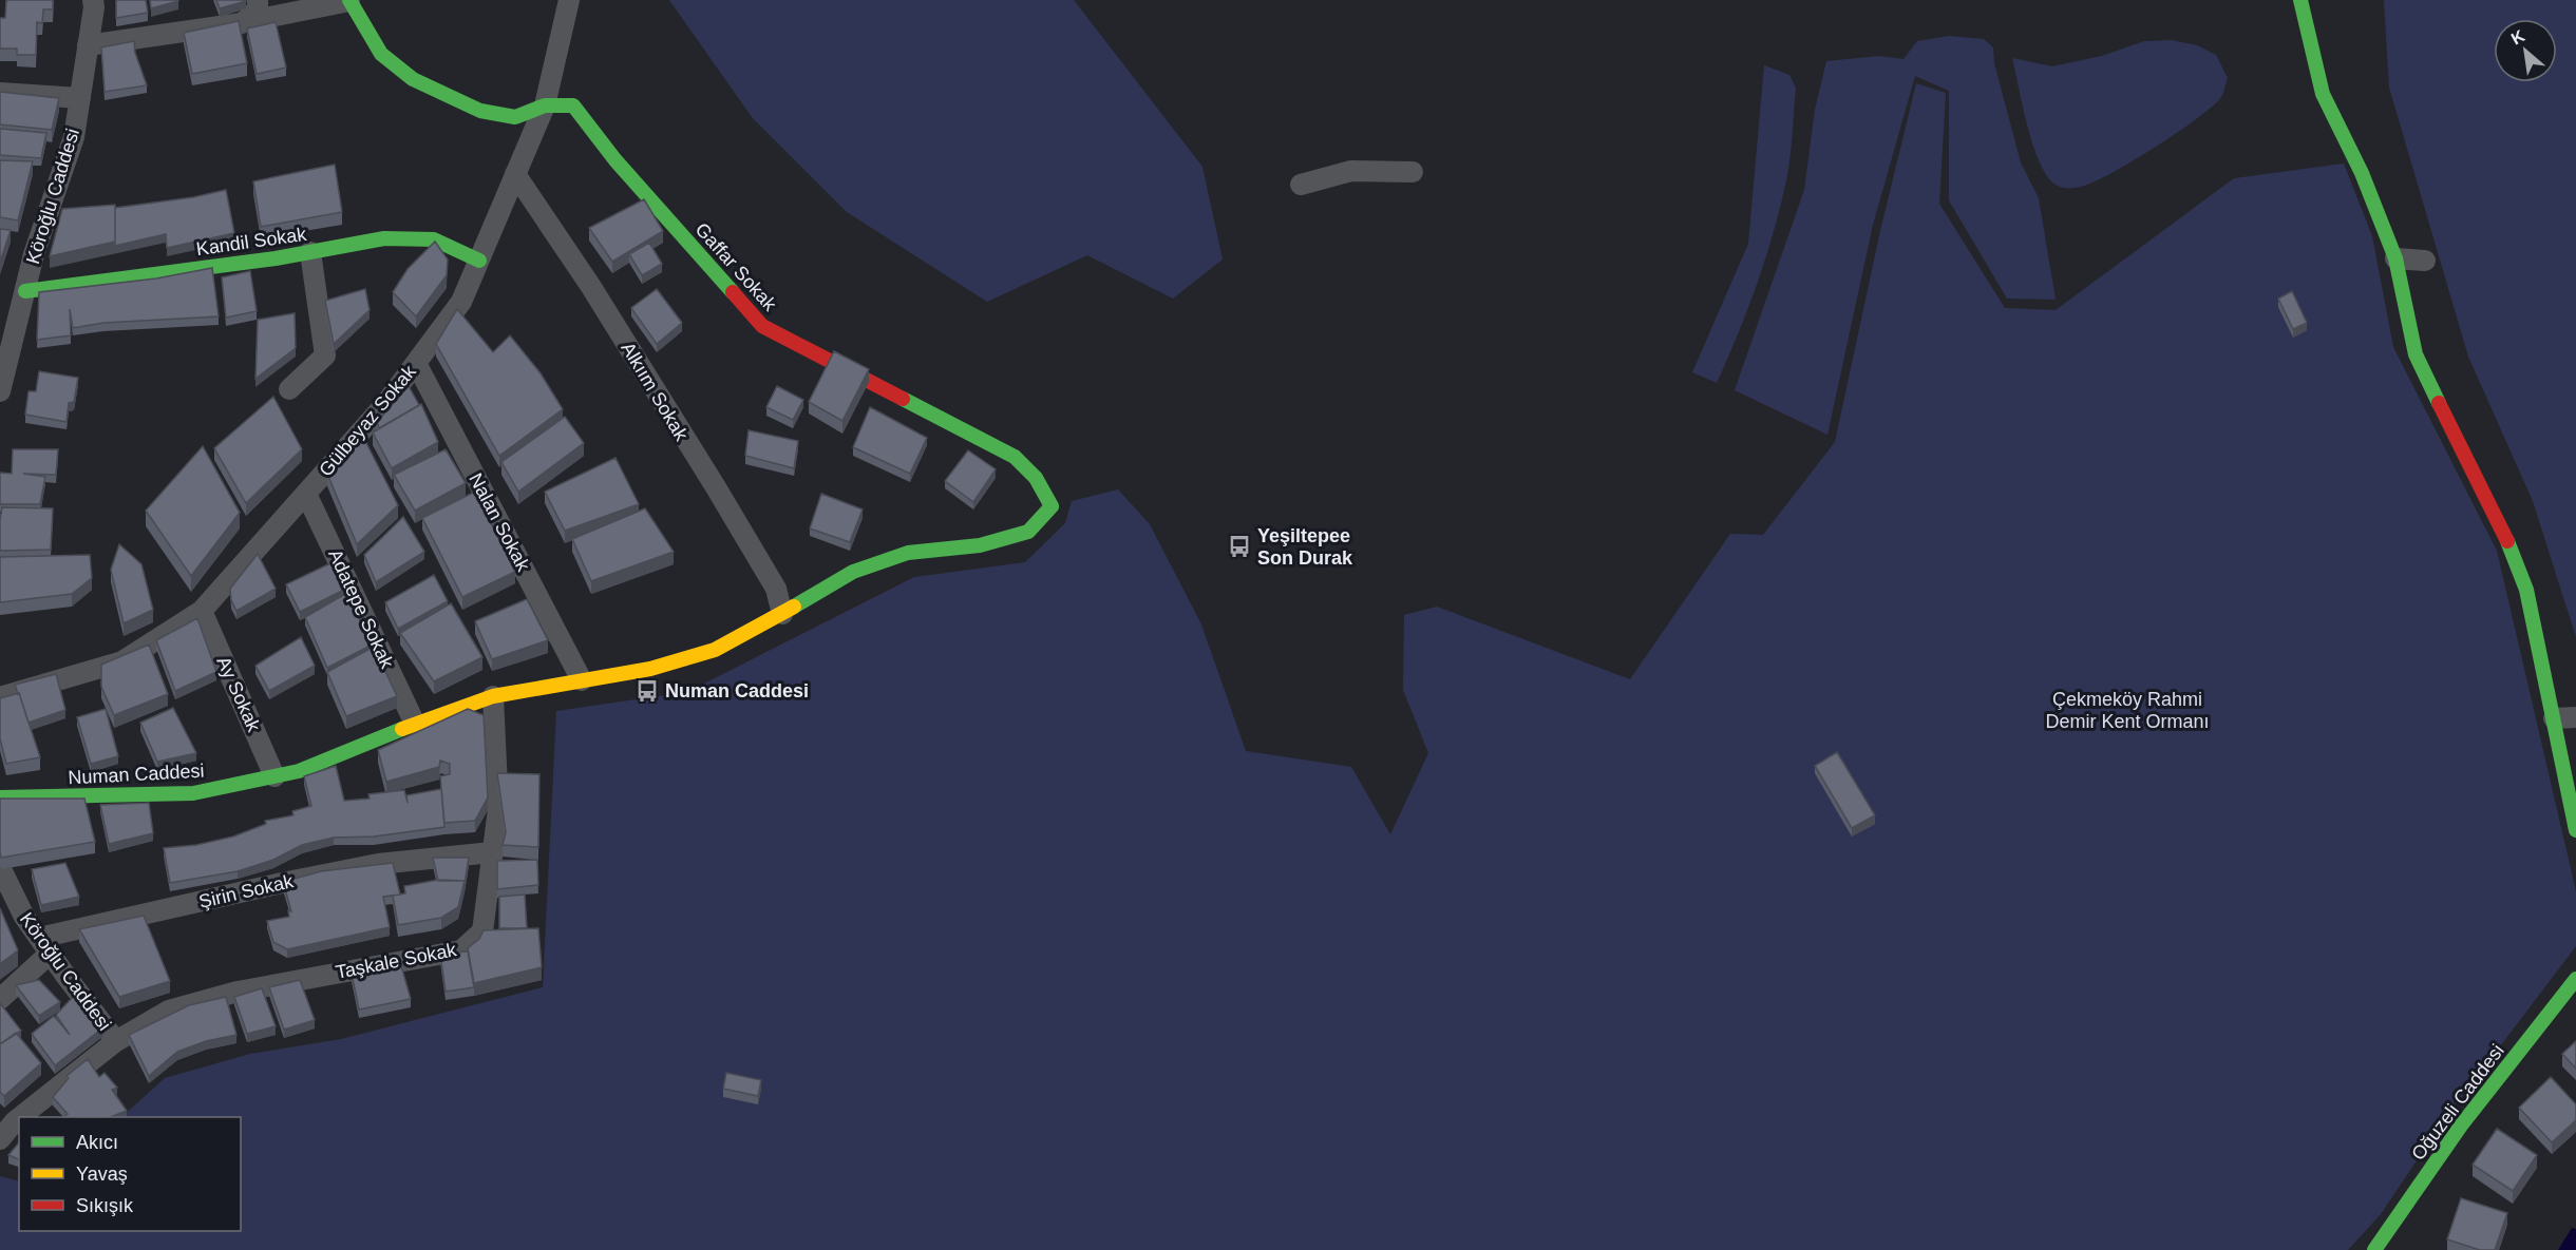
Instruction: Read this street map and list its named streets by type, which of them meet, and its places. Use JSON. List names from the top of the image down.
{
  "streets": {
    "street": [
      "Köroğlu Caddesi",
      "Kandil Sokak",
      "Gaffar Sokak",
      "Alkıım Sokak",
      "Gülbeyaz Sokak",
      "Nalan Sokak",
      "Adatepe Sokak",
      "Ay Sokak",
      "Numan Caddesi",
      "Şirin Sokak",
      "Taşkale Sokak",
      "Oğuzeli Caddesi"
    ]
  },
  "crossings": [
    ["Köroğlu Caddesi", "Kandil Sokak"],
    ["Köroğlu Caddesi", "Şirin Sokak"],
    ["Köroğlu Caddesi", "Taşkale Sokak"],
    ["Kandil Sokak", "Gülbeyaz Sokak"],
    ["Gaffar Sokak", "Gülbeyaz Sokak"],
    ["Gaffar Sokak", "Numan Caddesi"],
    ["Alkıım Sokak", "Gülbeyaz Sokak"],
    ["Alkıım Sokak", "Numan Caddesi"],
    ["Gülbeyaz Sokak", "Nalan Sokak"],
    ["Gülbeyaz Sokak", "Adatepe Sokak"],
    ["Gülbeyaz Sokak", "Ay Sokak"],
    ["Nalan Sokak", "Numan Caddesi"],
    ["Adatepe Sokak", "Numan Caddesi"],
    ["Ay Sokak", "Numan Caddesi"],
    ["Numan Caddesi", "Taşkale Sokak"],
    ["Şirin Sokak", "Taşkale Sokak"]
  ],
  "parks": ["Çekmeköy Rahmi Demir Kent Ormanı"],
  "places": {
    "bus stop": ["Yeşiltepee Son Durak", "Numan Caddesi"]
  },
  "legend": ["Akıcı", "Yavaş", "Sıkışık"],
  "north": "top left"
}
